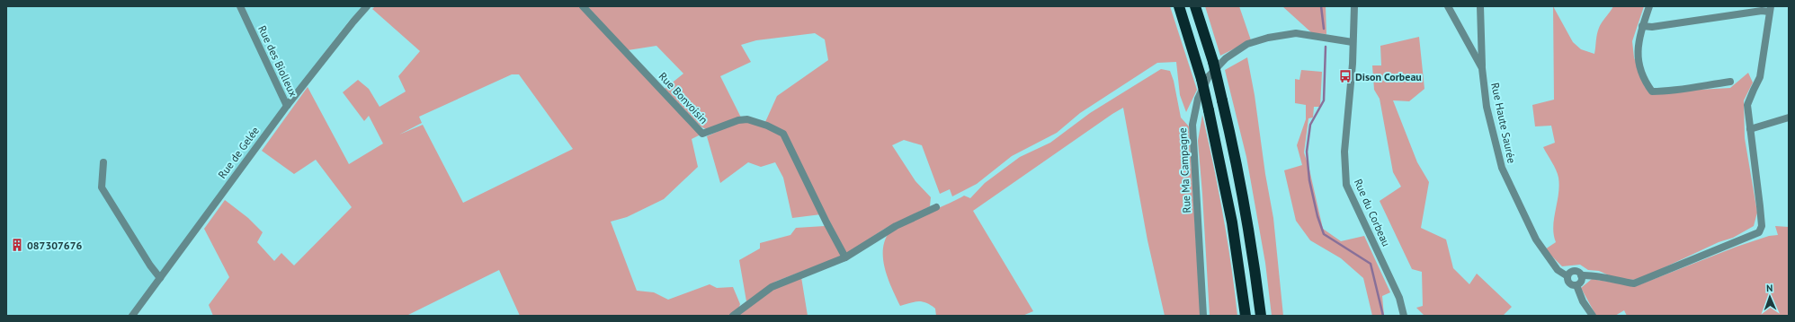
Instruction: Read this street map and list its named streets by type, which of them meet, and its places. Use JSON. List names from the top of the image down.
{
  "streets": {
    "street": [
      "Rue des Biolleux",
      "Rue Bonvoisin",
      "Rue Haute Saurée",
      "Rue de Gelée",
      "Rue Ma Campagne",
      "Rue du Corbeau"
    ]
  },
  "crossings": [
    ["Rue des Biolleux", "Rue de Gelée"],
    ["Rue Ma Campagne", "Rue du Corbeau"]
  ],
  "places": {
    "bus stop": ["Dison Corbeau"],
    "building": ["087307676"]
  },
  "north": "top"
}
